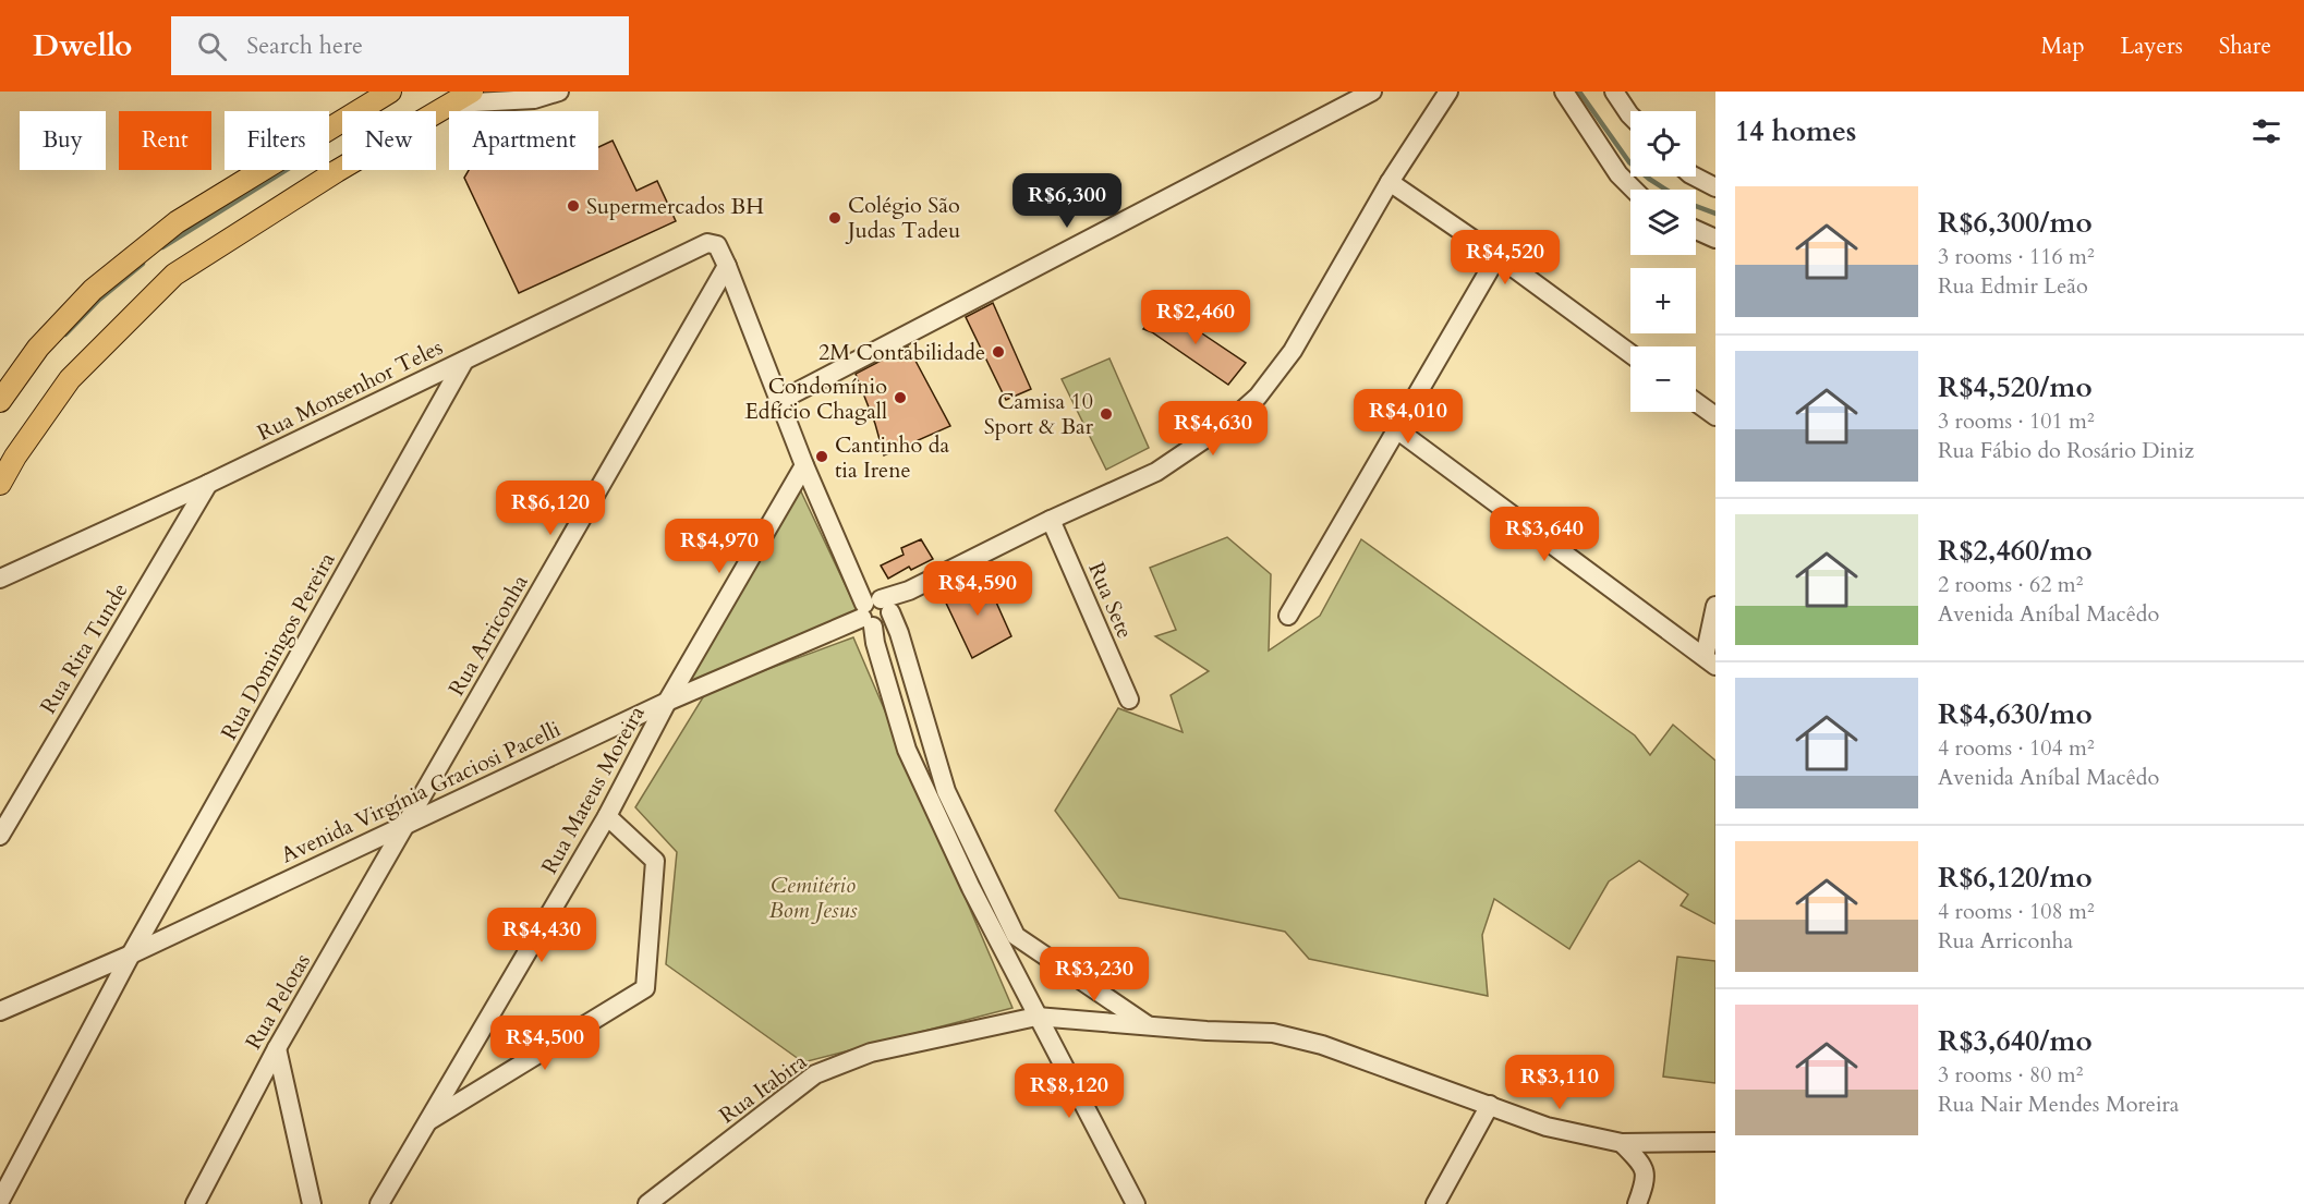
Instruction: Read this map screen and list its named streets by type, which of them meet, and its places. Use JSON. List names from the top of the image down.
{
  "streets": {
    "street": [
      "Rua Monsenhor Teles",
      "Rua Sete",
      "Rua Arriconha",
      "Rua Domingos Pereira",
      "Rua Rita Tunde",
      "Rua Mateus Moreira",
      "Avenida Virgínia Graciosi Pacelli",
      "Rua Pelotas",
      "Rua Itabira"
    ]
  },
  "crossings": [
    ["Rua Monsenhor Teles", "Rua Arriconha"],
    ["Rua Monsenhor Teles", "Rua Domingos Pereira"],
    ["Rua Monsenhor Teles", "Rua Rita Tunde"],
    ["Rua Sete", "Avenida Virgínia Graciosi Pacelli"],
    ["Rua Arriconha", "Avenida Virgínia Graciosi Pacelli"],
    ["Rua Arriconha", "Rua Pelotas"],
    ["Rua Domingos Pereira", "Avenida Virgínia Graciosi Pacelli"],
    ["Rua Mateus Moreira", "Avenida Virgínia Graciosi Pacelli"],
    ["Avenida Virgínia Graciosi Pacelli", "Rua Pelotas"]
  ],
  "parks": ["Cemitério Bom Jesus"],
  "places": [
    "Supermercados BH",
    "Colégio São Judas Tadeu",
    "2M Contabilidade",
    "Condomínio Edfício Chagall",
    "Camisa 10 Sport & Bar",
    "Cantinho da tia Irene"
  ],
  "page": {
    "header": "Dwello",
    "search": "Search here",
    "nav": ["Map", "Layers", "Share"],
    "heading": "14 homes",
    "map_buttons": ["+", "−"],
    "chip": [
      "Buy",
      "Rent",
      "Filters",
      "New",
      "Apartment"
    ],
    "list": [
      {
        "name": "R$6,300/mo",
        "note": "3 rooms · 116 m² · Rua Edmir Leão"
      },
      {
        "name": "R$4,520/mo",
        "note": "3 rooms · 101 m² · Rua Fábio do Rosário Diniz"
      },
      {
        "name": "R$2,460/mo",
        "note": "2 rooms · 62 m² · Avenida Aníbal Macêdo"
      },
      {
        "name": "R$4,630/mo",
        "note": "4 rooms · 104 m² · Avenida Aníbal Macêdo"
      },
      {
        "name": "R$6,120/mo",
        "note": "4 rooms · 108 m² · Rua Arriconha"
      },
      {
        "name": "R$3,640/mo",
        "note": "3 rooms · 80 m² · Rua Nair Mendes Moreira"
      }
    ],
    "price": [
      "R$6,300",
      "R$4,520",
      "R$2,460",
      "R$4,010",
      "R$4,630",
      "R$6,120",
      "R$3,640",
      "R$4,970",
      "R$4,590",
      "R$4,430",
      "R$3,230",
      "R$4,500",
      "R$3,110",
      "R$8,120"
    ]
  }
}
